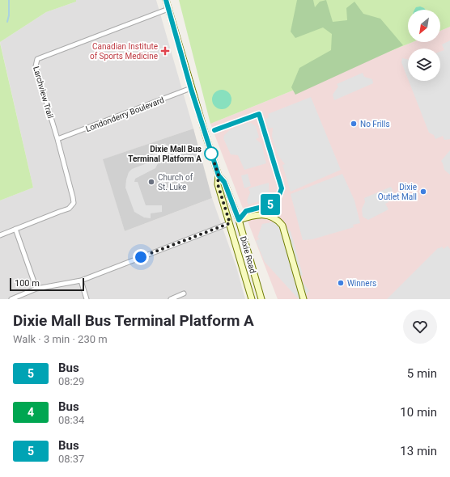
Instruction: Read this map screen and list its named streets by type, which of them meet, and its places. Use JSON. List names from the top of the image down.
{
  "streets": {
    "main road": ["Dixie Road"],
    "street": ["Larchview Trail", "Londonderry Boulevard"]
  },
  "crossings": [
    ["Larchview Trail", "Londonderry Boulevard"],
    ["Larchview Trail", "Dixie Road"],
    ["Londonderry Boulevard", "Dixie Road"]
  ],
  "places": {
    "health": ["Canadian Institute of Sports Medicine"],
    "other": [
      "No Frills",
      "Dixie Mall Bus Terminal Platform A",
      "Church of St. Luke",
      "Dixie Outlet Mall",
      "Winners"
    ]
  },
  "lines": ["bus line 5"],
  "scale_bar": "100 m",
  "north": "bottom left",
  "page": {
    "on_map": "5",
    "scale": "100 m",
    "heading": ["Dixie Mall Bus Terminal Platform A", "Walk · 3 min · 230 m"],
    "list": [
      {
        "mark": "5",
        "name": "Bus",
        "note": "08:29",
        "value": "5 min"
      },
      {
        "mark": "4",
        "name": "Bus",
        "note": "08:34",
        "value": "10 min"
      },
      {
        "mark": "5",
        "name": "Bus",
        "note": "08:37",
        "value": "13 min"
      }
    ]
  }
}
